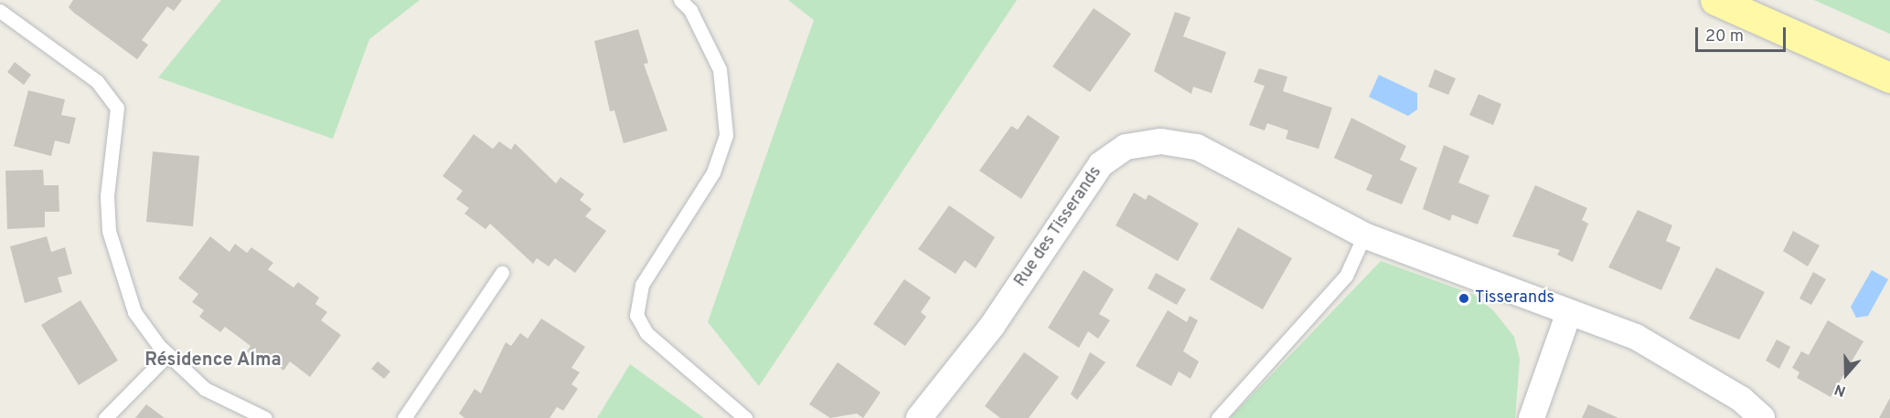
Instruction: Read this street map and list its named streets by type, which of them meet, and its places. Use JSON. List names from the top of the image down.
{
  "streets": {
    "street": ["Rue des Tisserands"]
  },
  "districts": ["Résidence Alma"],
  "places": ["Tisserands"],
  "scale_bar": "20 m",
  "north": "bottom"
}
